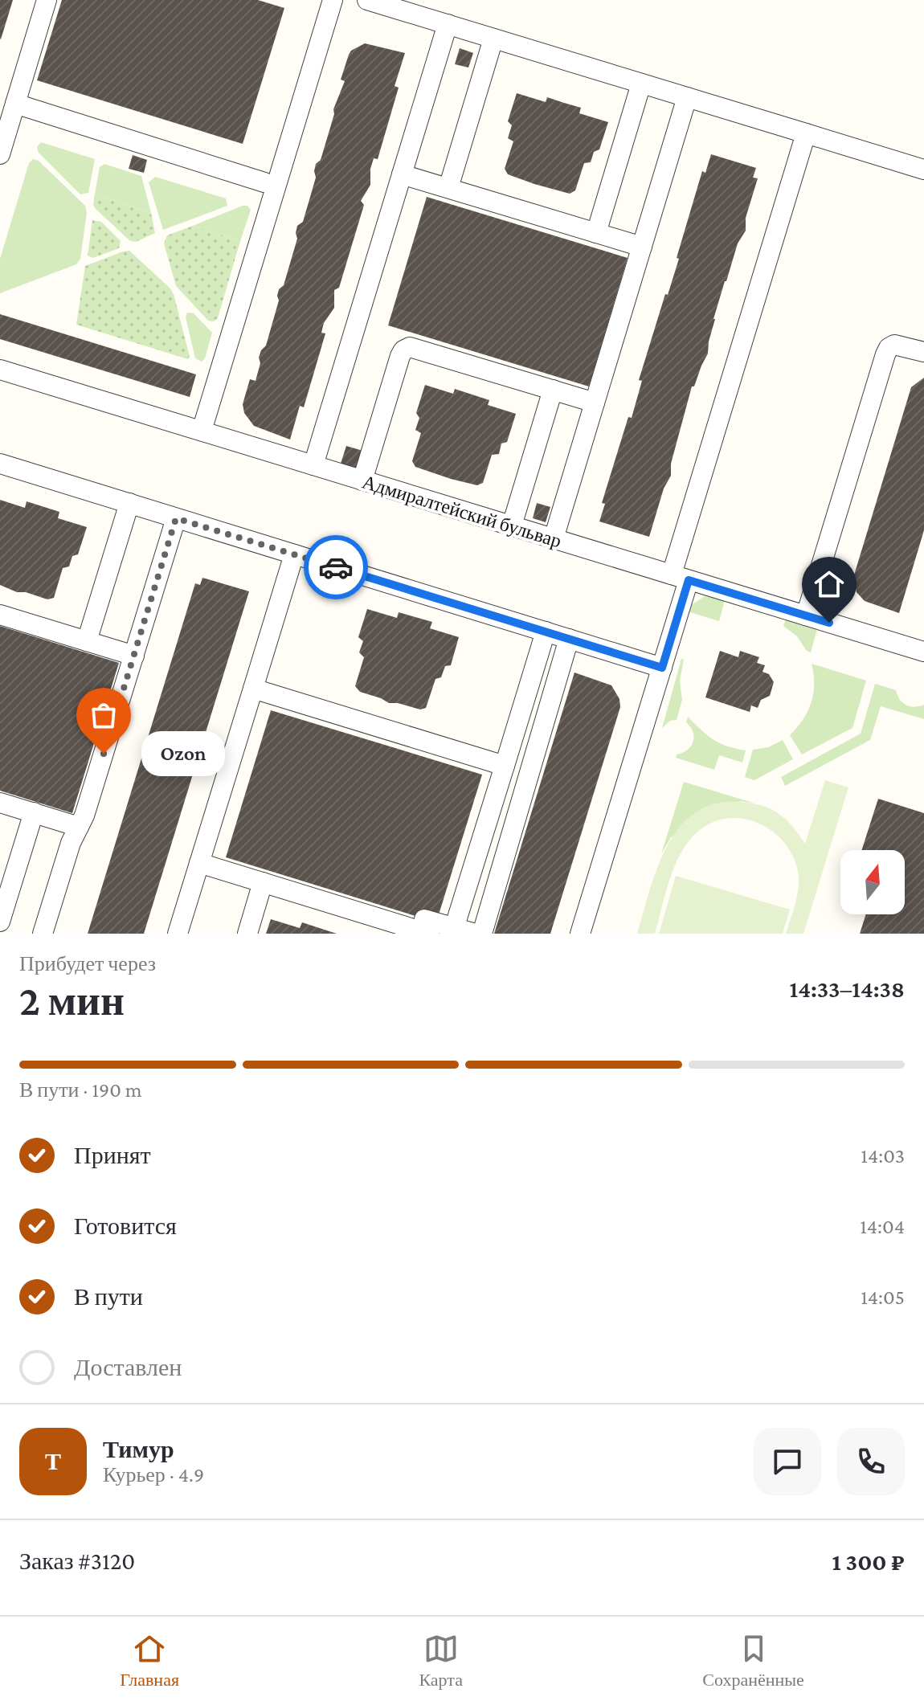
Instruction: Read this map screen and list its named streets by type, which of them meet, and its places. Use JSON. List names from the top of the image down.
{
  "streets": {
    "street": ["Адмиралтейский бульвар"]
  },
  "places": ["Ozon"],
  "north": "top",
  "page": {
    "bubble": "Ozon",
    "heading": ["2 мин", "Прибудет через", "14:33–14:38"],
    "panel": [
      "Тимур",
      "Курьер · 4.9",
      "Заказ #3120",
      "1 300 ₽"
    ],
    "bar": "В пути · 190 m",
    "list": [
      ["Принят", "14:03"],
      ["Готовится", "14:04"],
      ["В пути", "14:05"],
      "Доставлен"
    ],
    "round": "Т",
    "tabs": ["Главная", "Карта", "Сохранённые"]
  }
}
